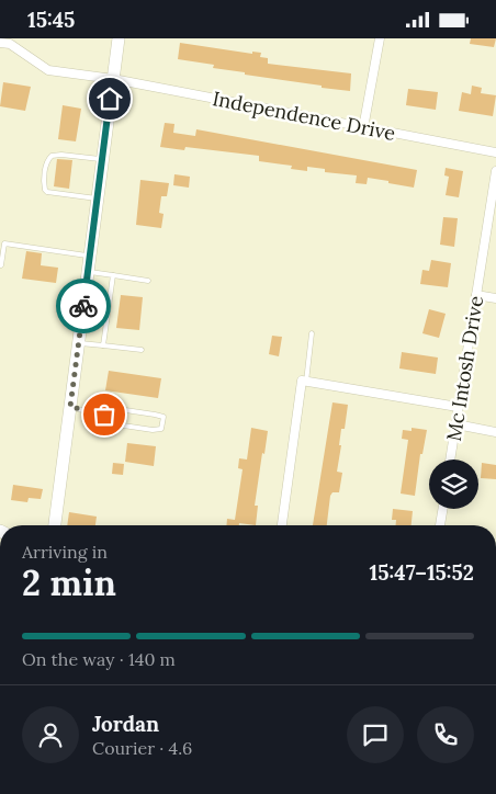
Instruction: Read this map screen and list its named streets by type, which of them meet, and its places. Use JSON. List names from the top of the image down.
{
  "streets": {
    "street": ["Independence Drive", "Mc Intosh Drive"]
  },
  "page": {
    "status": "15:45",
    "heading": ["2 min", "Arriving in", "15:47–15:52"],
    "panel": ["Jordan", "Courier · 4.6"],
    "bar": "On the way · 140 m"
  }
}
